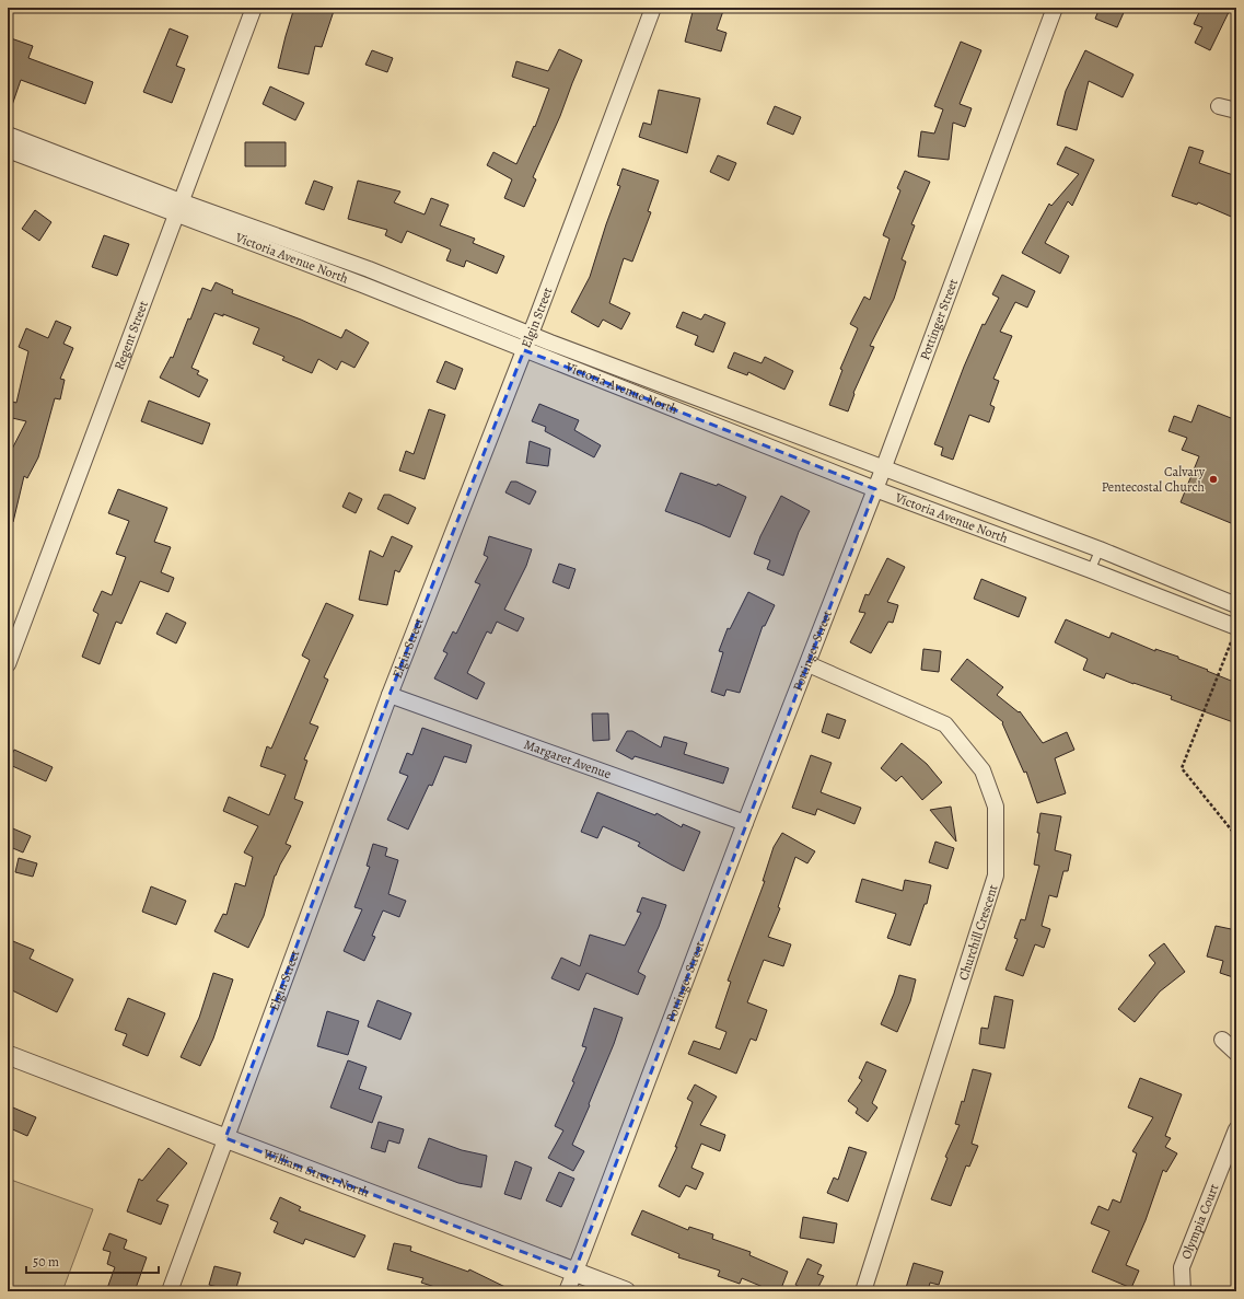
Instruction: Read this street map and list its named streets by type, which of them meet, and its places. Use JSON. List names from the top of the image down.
{
  "streets": {
    "street": [
      "Victoria Avenue North",
      "Elgin Street",
      "Pottinger Street",
      "Regent Street",
      "Margaret Avenue",
      "Churchill Crescent",
      "William Street North",
      "Olympia Court"
    ]
  },
  "crossings": [
    ["Victoria Avenue North", "Elgin Street"],
    ["Victoria Avenue North", "Pottinger Street"],
    ["Victoria Avenue North", "Regent Street"],
    ["Elgin Street", "Margaret Avenue"],
    ["Elgin Street", "William Street North"],
    ["Pottinger Street", "Margaret Avenue"],
    ["Pottinger Street", "Churchill Crescent"],
    ["Pottinger Street", "William Street North"]
  ],
  "places": ["Calvary Pentecostal Church"],
  "scale_bar": "50 m"
}
